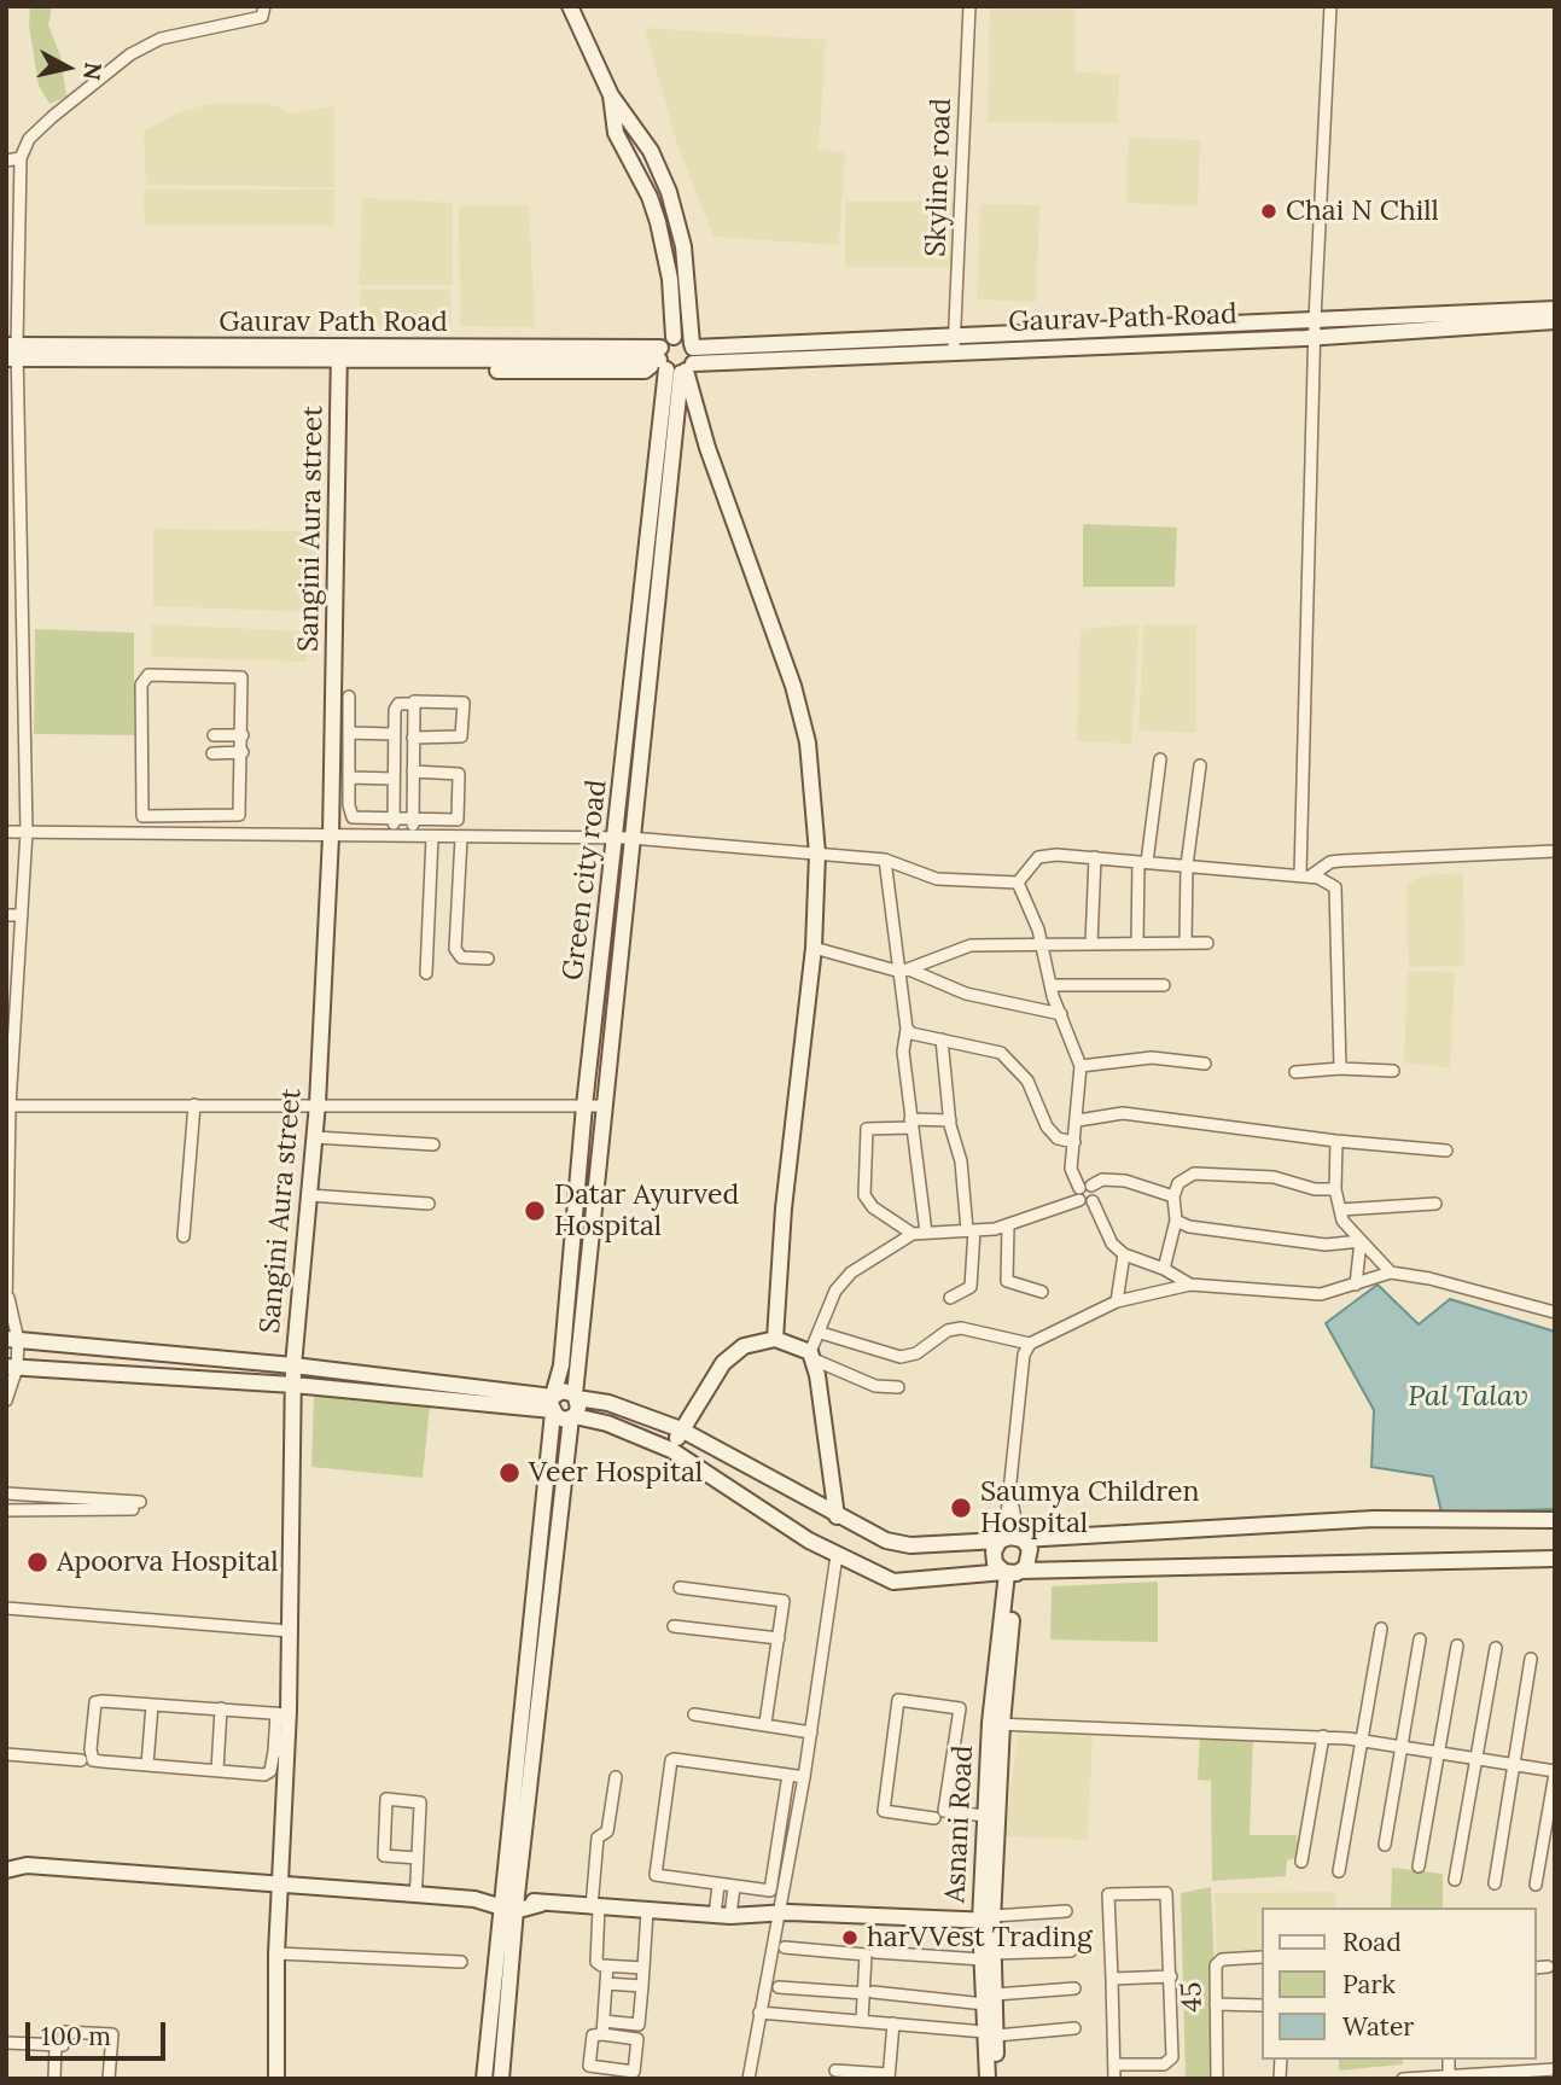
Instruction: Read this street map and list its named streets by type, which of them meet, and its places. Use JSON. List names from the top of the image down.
{
  "streets": {
    "street": [
      "Skyline road",
      "Gaurav Path Road",
      "Sangini Aura street",
      "Green city road",
      "Asnani Road",
      "45"
    ]
  },
  "crossings": [
    ["Skyline road", "Gaurav Path Road"],
    ["Gaurav Path Road", "Sangini Aura street"],
    ["Gaurav Path Road", "Green city road"]
  ],
  "water": ["Pal Talav"],
  "places": [
    "Chai N Chill",
    "Datar Ayurved Hospital",
    "Veer Hospital",
    "Saumya Children Hospital",
    "Apoorva Hospital",
    "harVVest Trading"
  ],
  "legend": ["Road", "Park", "Water"],
  "scale_bar": "100 m",
  "north": "right"
}
